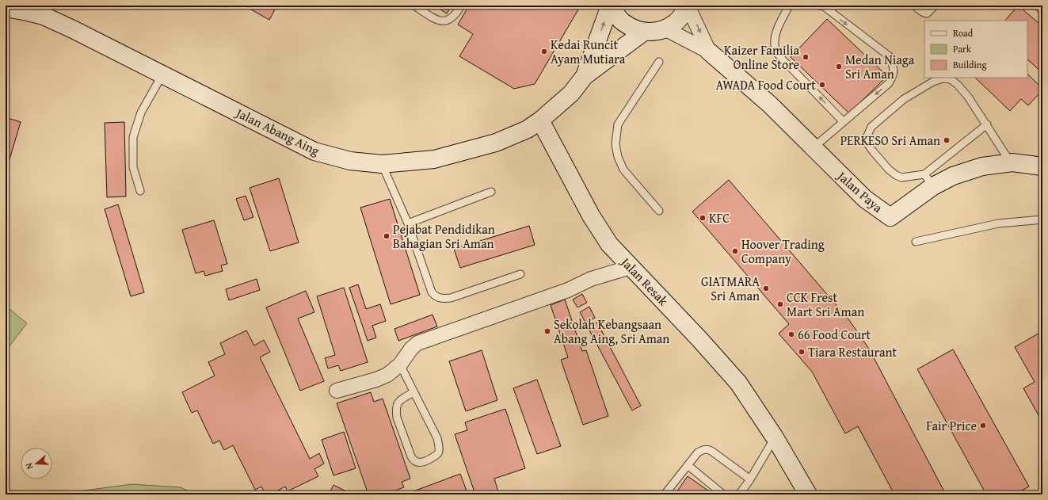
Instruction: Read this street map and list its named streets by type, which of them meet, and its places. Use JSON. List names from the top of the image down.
{
  "streets": {
    "street": ["Jalan Abang Aing", "Jalan Paya", "Jalan Resak"]
  },
  "crossings": [
    ["Jalan Abang Aing", "Jalan Resak"]
  ],
  "places": [
    "Kedai Runcit Ayam Mutiara",
    "Kaizer Familia Online Store",
    "Medan Niaga Sri Aman",
    "AWADA Food Court",
    "PERKESO Sri Aman",
    "KFC",
    "Pejabat Pendidikan Bahagian Sri Aman",
    "Hoover Trading Company",
    "GIATMARA Sri Aman",
    "CCK Frest Mart Sri Aman",
    "Sekolah Kebangsaan Abang Aing, Sri Aman",
    "66 Food Court",
    "Tiara Restaurant",
    "Fair Price"
  ],
  "legend": ["Road", "Park", "Building"],
  "north": "left"
}
